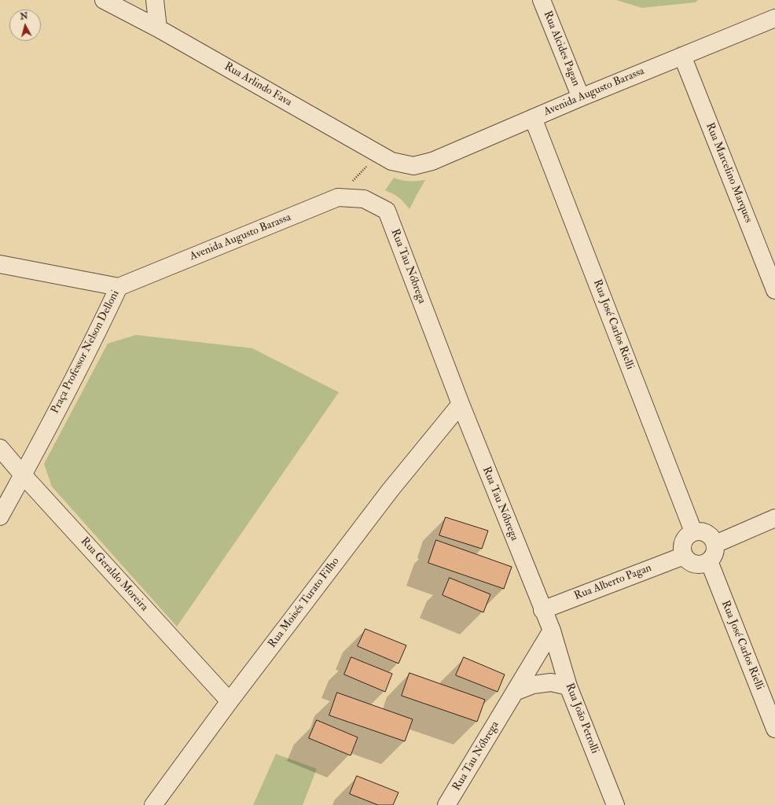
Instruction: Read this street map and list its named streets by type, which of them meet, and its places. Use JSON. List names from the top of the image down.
{
  "streets": {
    "street": [
      "Rua Alcides Pagan",
      "Rua Arlindo Fava",
      "Avenida Augusto Barassa",
      "Rua Marcelino Marques",
      "Rua Tau Nóbrega",
      "Rua José Carlos Rielli",
      "Praça Professor Nelson Delloni",
      "Rua Geraldo Moreira",
      "Rua Alberto Pagan",
      "Rua Moisés Turato Filho",
      "Rua João Petrolli"
    ]
  },
  "crossings": [
    ["Rua Alcides Pagan", "Avenida Augusto Barassa"],
    ["Rua Arlindo Fava", "Avenida Augusto Barassa"],
    ["Avenida Augusto Barassa", "Rua Marcelino Marques"],
    ["Avenida Augusto Barassa", "Rua Tau Nóbrega"],
    ["Avenida Augusto Barassa", "Rua José Carlos Rielli"],
    ["Avenida Augusto Barassa", "Praça Professor Nelson Delloni"],
    ["Rua Tau Nóbrega", "Rua Alberto Pagan"],
    ["Rua Tau Nóbrega", "Rua Moisés Turato Filho"],
    ["Rua Tau Nóbrega", "Rua João Petrolli"],
    ["Rua José Carlos Rielli", "Rua Alberto Pagan"],
    ["Praça Professor Nelson Delloni", "Rua Geraldo Moreira"],
    ["Rua Geraldo Moreira", "Rua Moisés Turato Filho"]
  ],
  "north": "top"
}
